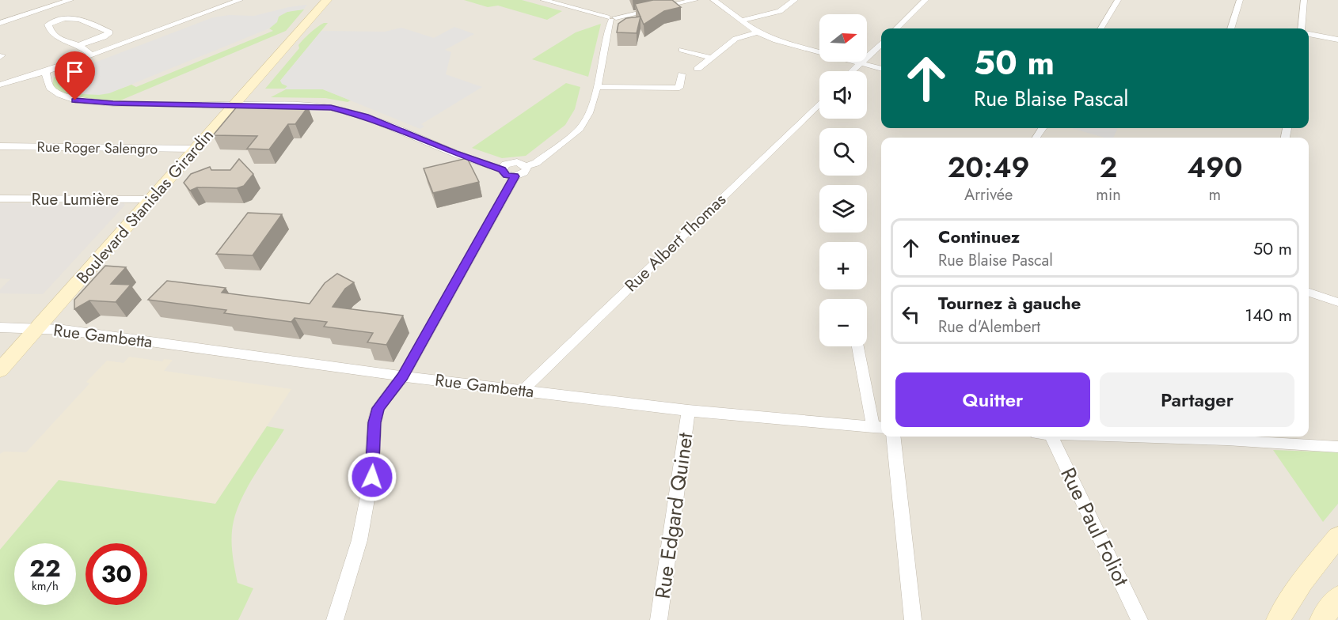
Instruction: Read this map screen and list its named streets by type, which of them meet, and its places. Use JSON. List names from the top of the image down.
{
  "streets": {
    "main road": ["Boulevard Stanislas Girardin"],
    "street": [
      "Rue Roger Salengro",
      "Rue Lumière",
      "Rue Albert Thomas",
      "Rue Gambetta",
      "Rue Edgard Quinet",
      "Rue Paul Foliot"
    ]
  },
  "crossings": [
    ["Rue Roger Salengro", "Boulevard Stanislas Girardin"],
    ["Rue Lumière", "Boulevard Stanislas Girardin"],
    ["Boulevard Stanislas Girardin", "Rue Gambetta"],
    ["Rue Albert Thomas", "Rue Gambetta"],
    ["Rue Gambetta", "Rue Edgard Quinet"]
  ],
  "north": "right",
  "page": {
    "map_buttons": ["+", "−"],
    "turn": ["50 m", "Rue Blaise Pascal"],
    "eta": [
      "20:49",
      "Arrivée",
      "2",
      "min",
      "490",
      "m"
    ],
    "list": [
      {
        "name": "Continuez",
        "note": "Rue Blaise Pascal",
        "value": "50 m"
      },
      {
        "name": "Tournez à gauche",
        "note": "Rue d'Alembert",
        "value": "140 m"
      }
    ],
    "buttons": ["Quitter", "Partager"],
    "speed": "22 km/h",
    "limit": "30"
  }
}
